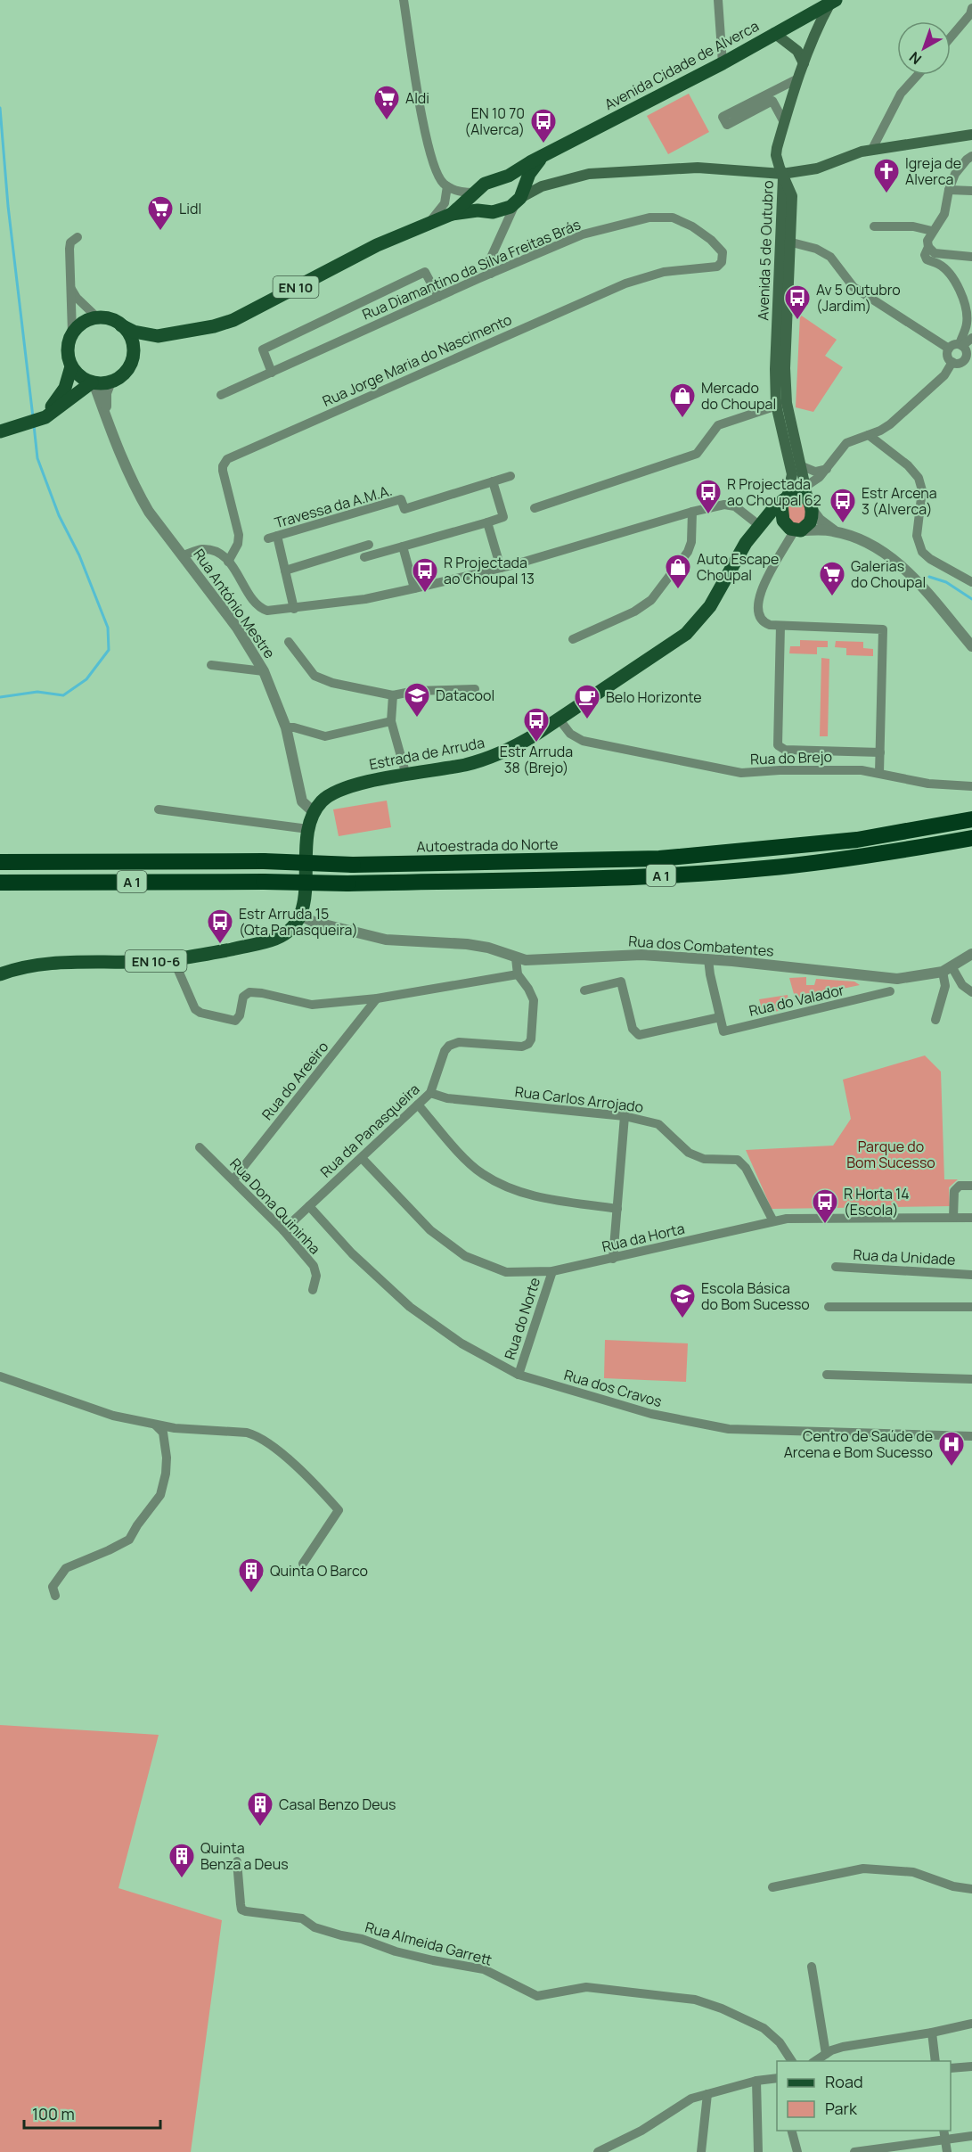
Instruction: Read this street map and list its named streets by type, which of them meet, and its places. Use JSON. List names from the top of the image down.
{
  "streets": {
    "highway": ["Autoestrada do Norte", "A 1"],
    "main road": [
      "Avenida Cidade de Alverca",
      "Avenida 5 de Outubro",
      "EN 10",
      "Estrada de Arruda",
      "EN 10-6"
    ],
    "street": [
      "Rua Diamantino da Silva Freitas Brás",
      "Rua Jorge Maria do Nascimento",
      "Travessa da A.M.A.",
      "Rua António Mestre",
      "Rua do Brejo",
      "Rua dos Combatentes",
      "Rua do Valador",
      "Rua do Areeiro",
      "Rua Carlos Arrojado",
      "Rua da Panasqueira",
      "Rua Dona Quininha",
      "Rua da Horta",
      "Rua da Unidade",
      "Rua do Norte",
      "Rua dos Cravos",
      "Rua Almeida Garrett"
    ]
  },
  "crossings": [
    ["Avenida Cidade de Alverca", "Avenida 5 de Outubro"],
    ["Avenida Cidade de Alverca", "EN 10"],
    ["Avenida Cidade de Alverca", "Rua António Mestre"],
    ["Avenida 5 de Outubro", "Estrada de Arruda"],
    ["Rua Diamantino da Silva Freitas Brás", "Rua Jorge Maria do Nascimento"],
    ["EN 10", "Rua António Mestre"],
    ["Rua António Mestre", "Estrada de Arruda"],
    ["Estrada de Arruda", "Rua do Brejo"],
    ["Estrada de Arruda", "Rua dos Combatentes"],
    ["Estrada de Arruda", "EN 10-6"],
    ["Rua dos Combatentes", "EN 10-6"],
    ["Rua dos Combatentes", "Rua da Panasqueira"],
    ["Rua do Areeiro", "Rua Dona Quininha"],
    ["Rua Carlos Arrojado", "Rua da Panasqueira"],
    ["Rua Carlos Arrojado", "Rua da Horta"],
    ["Rua da Panasqueira", "Rua Dona Quininha"],
    ["Rua da Panasqueira", "Rua da Horta"],
    ["Rua da Panasqueira", "Rua dos Cravos"],
    ["Rua da Horta", "Rua do Norte"],
    ["Rua do Norte", "Rua dos Cravos"]
  ],
  "parks": ["Parque do Bom Sucesso"],
  "places": {
    "supermarket": ["Aldi", "Lidl", "Galerias do Choupal"],
    "bus stop": [
      "EN 10 70 (Alverca)",
      "Av 5 Outubro (Jardim)",
      "R Projectada ao Choupal 62",
      "Estr Arcena 3 (Alverca)",
      "R Projectada ao Choupal 13",
      "Estr Arruda 38 (Brejo)",
      "Estr Arruda 15 (Qta Panasqueira)",
      "R Horta 14 (Escola)"
    ],
    "church": ["Igreja de Alverca"],
    "shop": ["Mercado do Choupal", "Auto Escape Choupal"],
    "school or university": ["Datacool", "Escola Básica do Bom Sucesso"],
    "cafe": ["Belo Horizonte"],
    "hospital": ["Centro de Saúde de Arcena e Bom Sucesso"],
    "building": ["Quinta O Barco", "Casal Benzo Deus", "Quinta Benza a Deus"]
  },
  "legend": ["Road", "Park"],
  "scale_bar": "100 m",
  "north": "bottom left"
}
